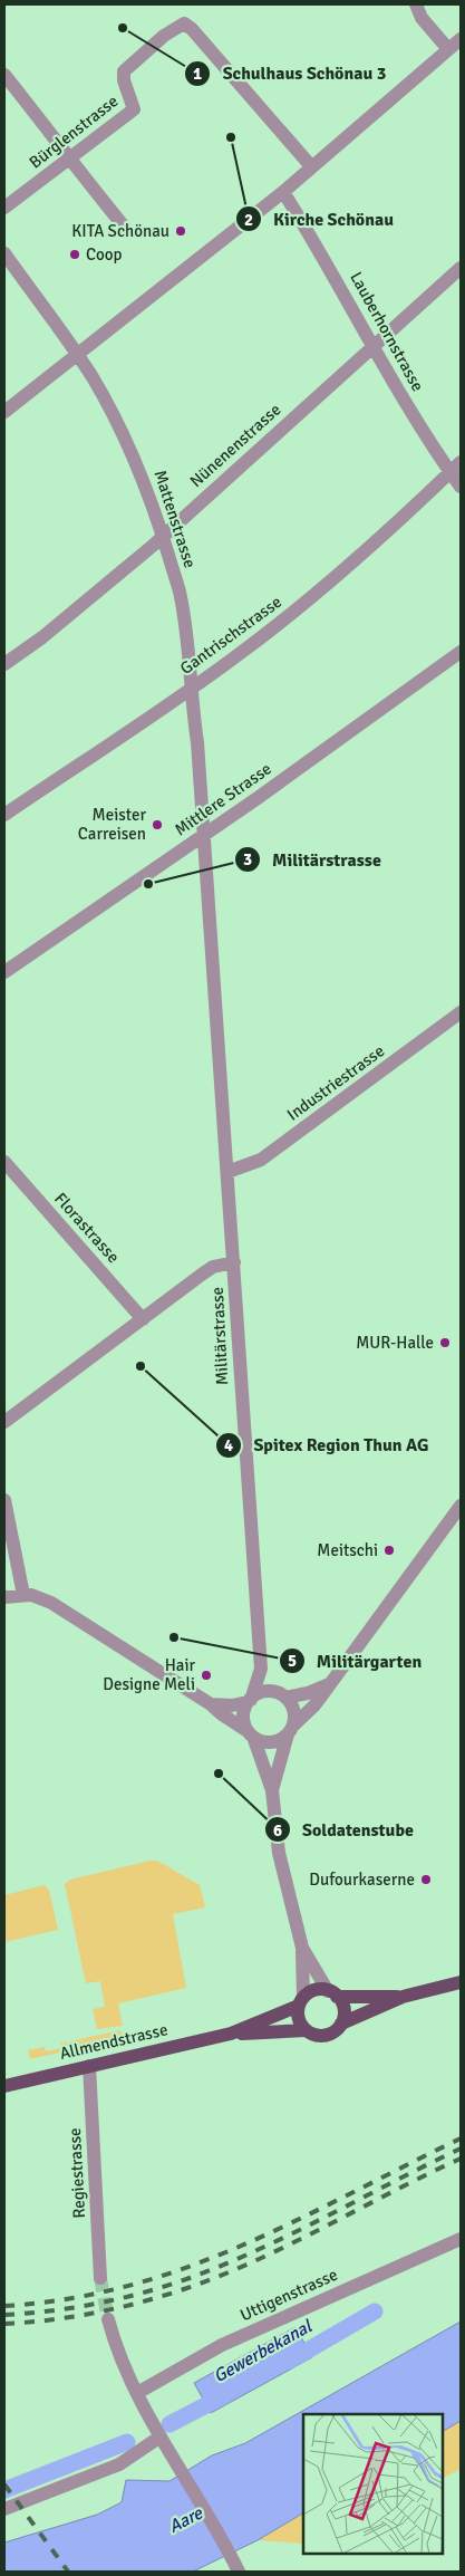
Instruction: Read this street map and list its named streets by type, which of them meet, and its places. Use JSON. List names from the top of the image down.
{
  "streets": {
    "main road": ["Allmendstrasse"],
    "street": [
      "Bürglenstrasse",
      "Lauberhornstrasse",
      "Nünenenstrasse",
      "Mattenstrasse",
      "Gantrischstrasse",
      "Mittlere Strasse",
      "Industriestrasse",
      "Florastrasse",
      "Militärstrasse",
      "Regiestrasse",
      "Uttigenstrasse"
    ]
  },
  "crossings": [
    ["Lauberhornstrasse", "Nünenenstrasse"],
    ["Lauberhornstrasse", "Gantrischstrasse"],
    ["Nünenenstrasse", "Mattenstrasse"],
    ["Mattenstrasse", "Gantrischstrasse"],
    ["Mattenstrasse", "Mittlere Strasse"],
    ["Mattenstrasse", "Militärstrasse"],
    ["Mittlere Strasse", "Militärstrasse"],
    ["Industriestrasse", "Militärstrasse"],
    ["Allmendstrasse", "Regiestrasse"]
  ],
  "water": ["Gewerbekanal", "Aare"],
  "places": [
    "Schulhaus Schönau 3",
    "Kirche Schönau",
    "KITA Schönau",
    "Coop",
    "Meister Carreisen",
    "Militärstrasse",
    "MUR-Halle",
    "Spitex Region Thun AG",
    "Meitschi",
    "Militärgarten",
    "Hair Designe Meli",
    "Soldatenstube",
    "Dufourkaserne"
  ]
}
